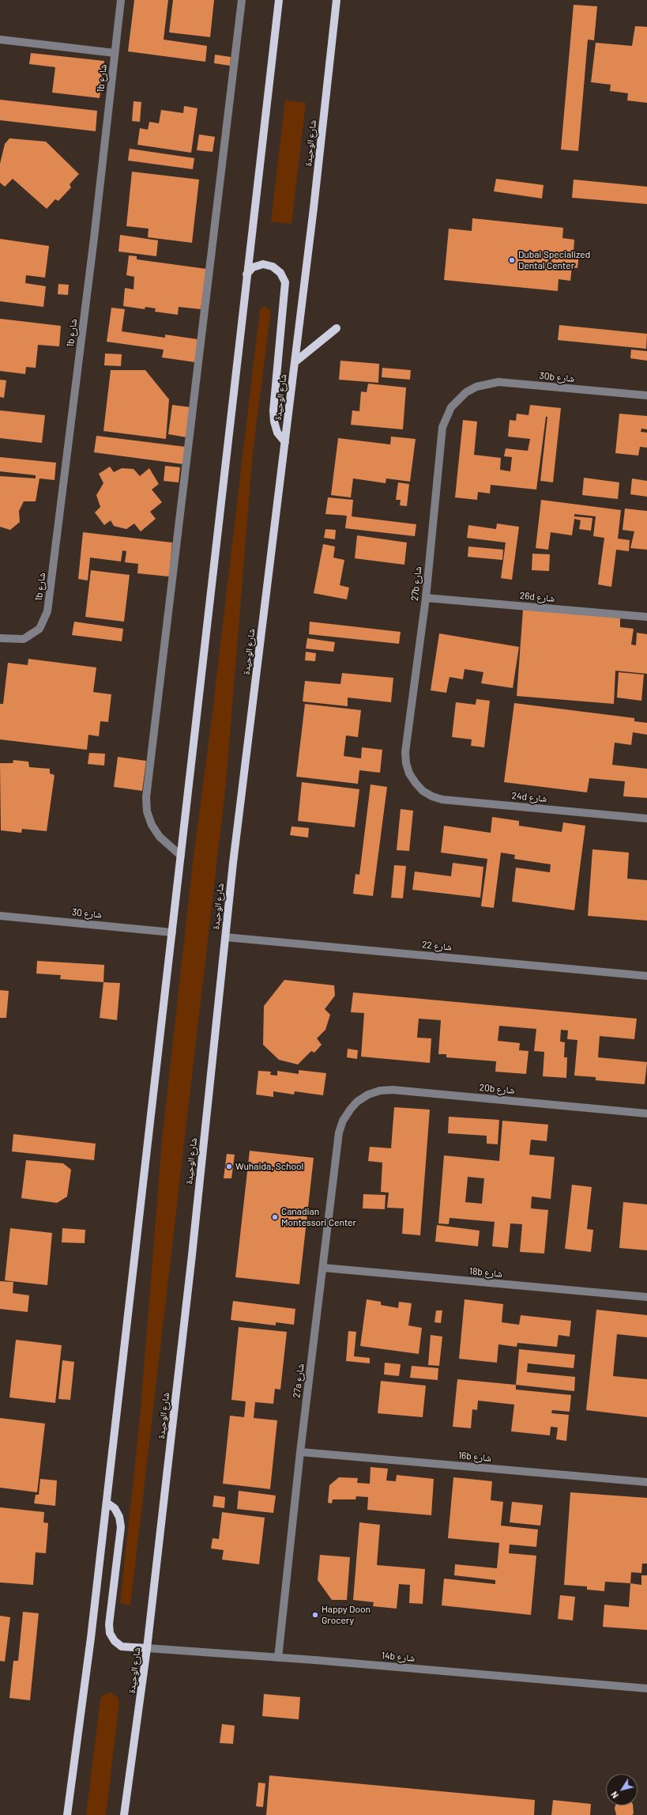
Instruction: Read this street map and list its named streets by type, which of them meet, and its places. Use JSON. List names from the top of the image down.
{
  "streets": {
    "main road": ["شارع الوحيدة"],
    "street": [
      "1b شارع",
      "30b شارع",
      "27b شارع",
      "26d شارع",
      "24d شارع",
      "شارع 30",
      "شارع 22",
      "20b شارع",
      "18b شارع",
      "27a شارع",
      "16b شارع",
      "14b شارع"
    ]
  },
  "crossings": [
    ["شارع الوحيدة", "شارع 22"],
    ["شارع الوحيدة", "14b شارع"],
    ["30b شارع", "27b شارع"],
    ["27b شارع", "26d شارع"],
    ["27b شارع", "24d شارع"],
    ["20b شارع", "27a شارع"],
    ["18b شارع", "27a شارع"],
    ["27a شارع", "16b شارع"],
    ["27a شارع", "14b شارع"]
  ],
  "places": [
    "Dubai Specialized Dental Center",
    "Wuhaida, School",
    "Canadian Montessori Center",
    "Happy Doon Grocery"
  ],
  "north": "bottom left"
}
